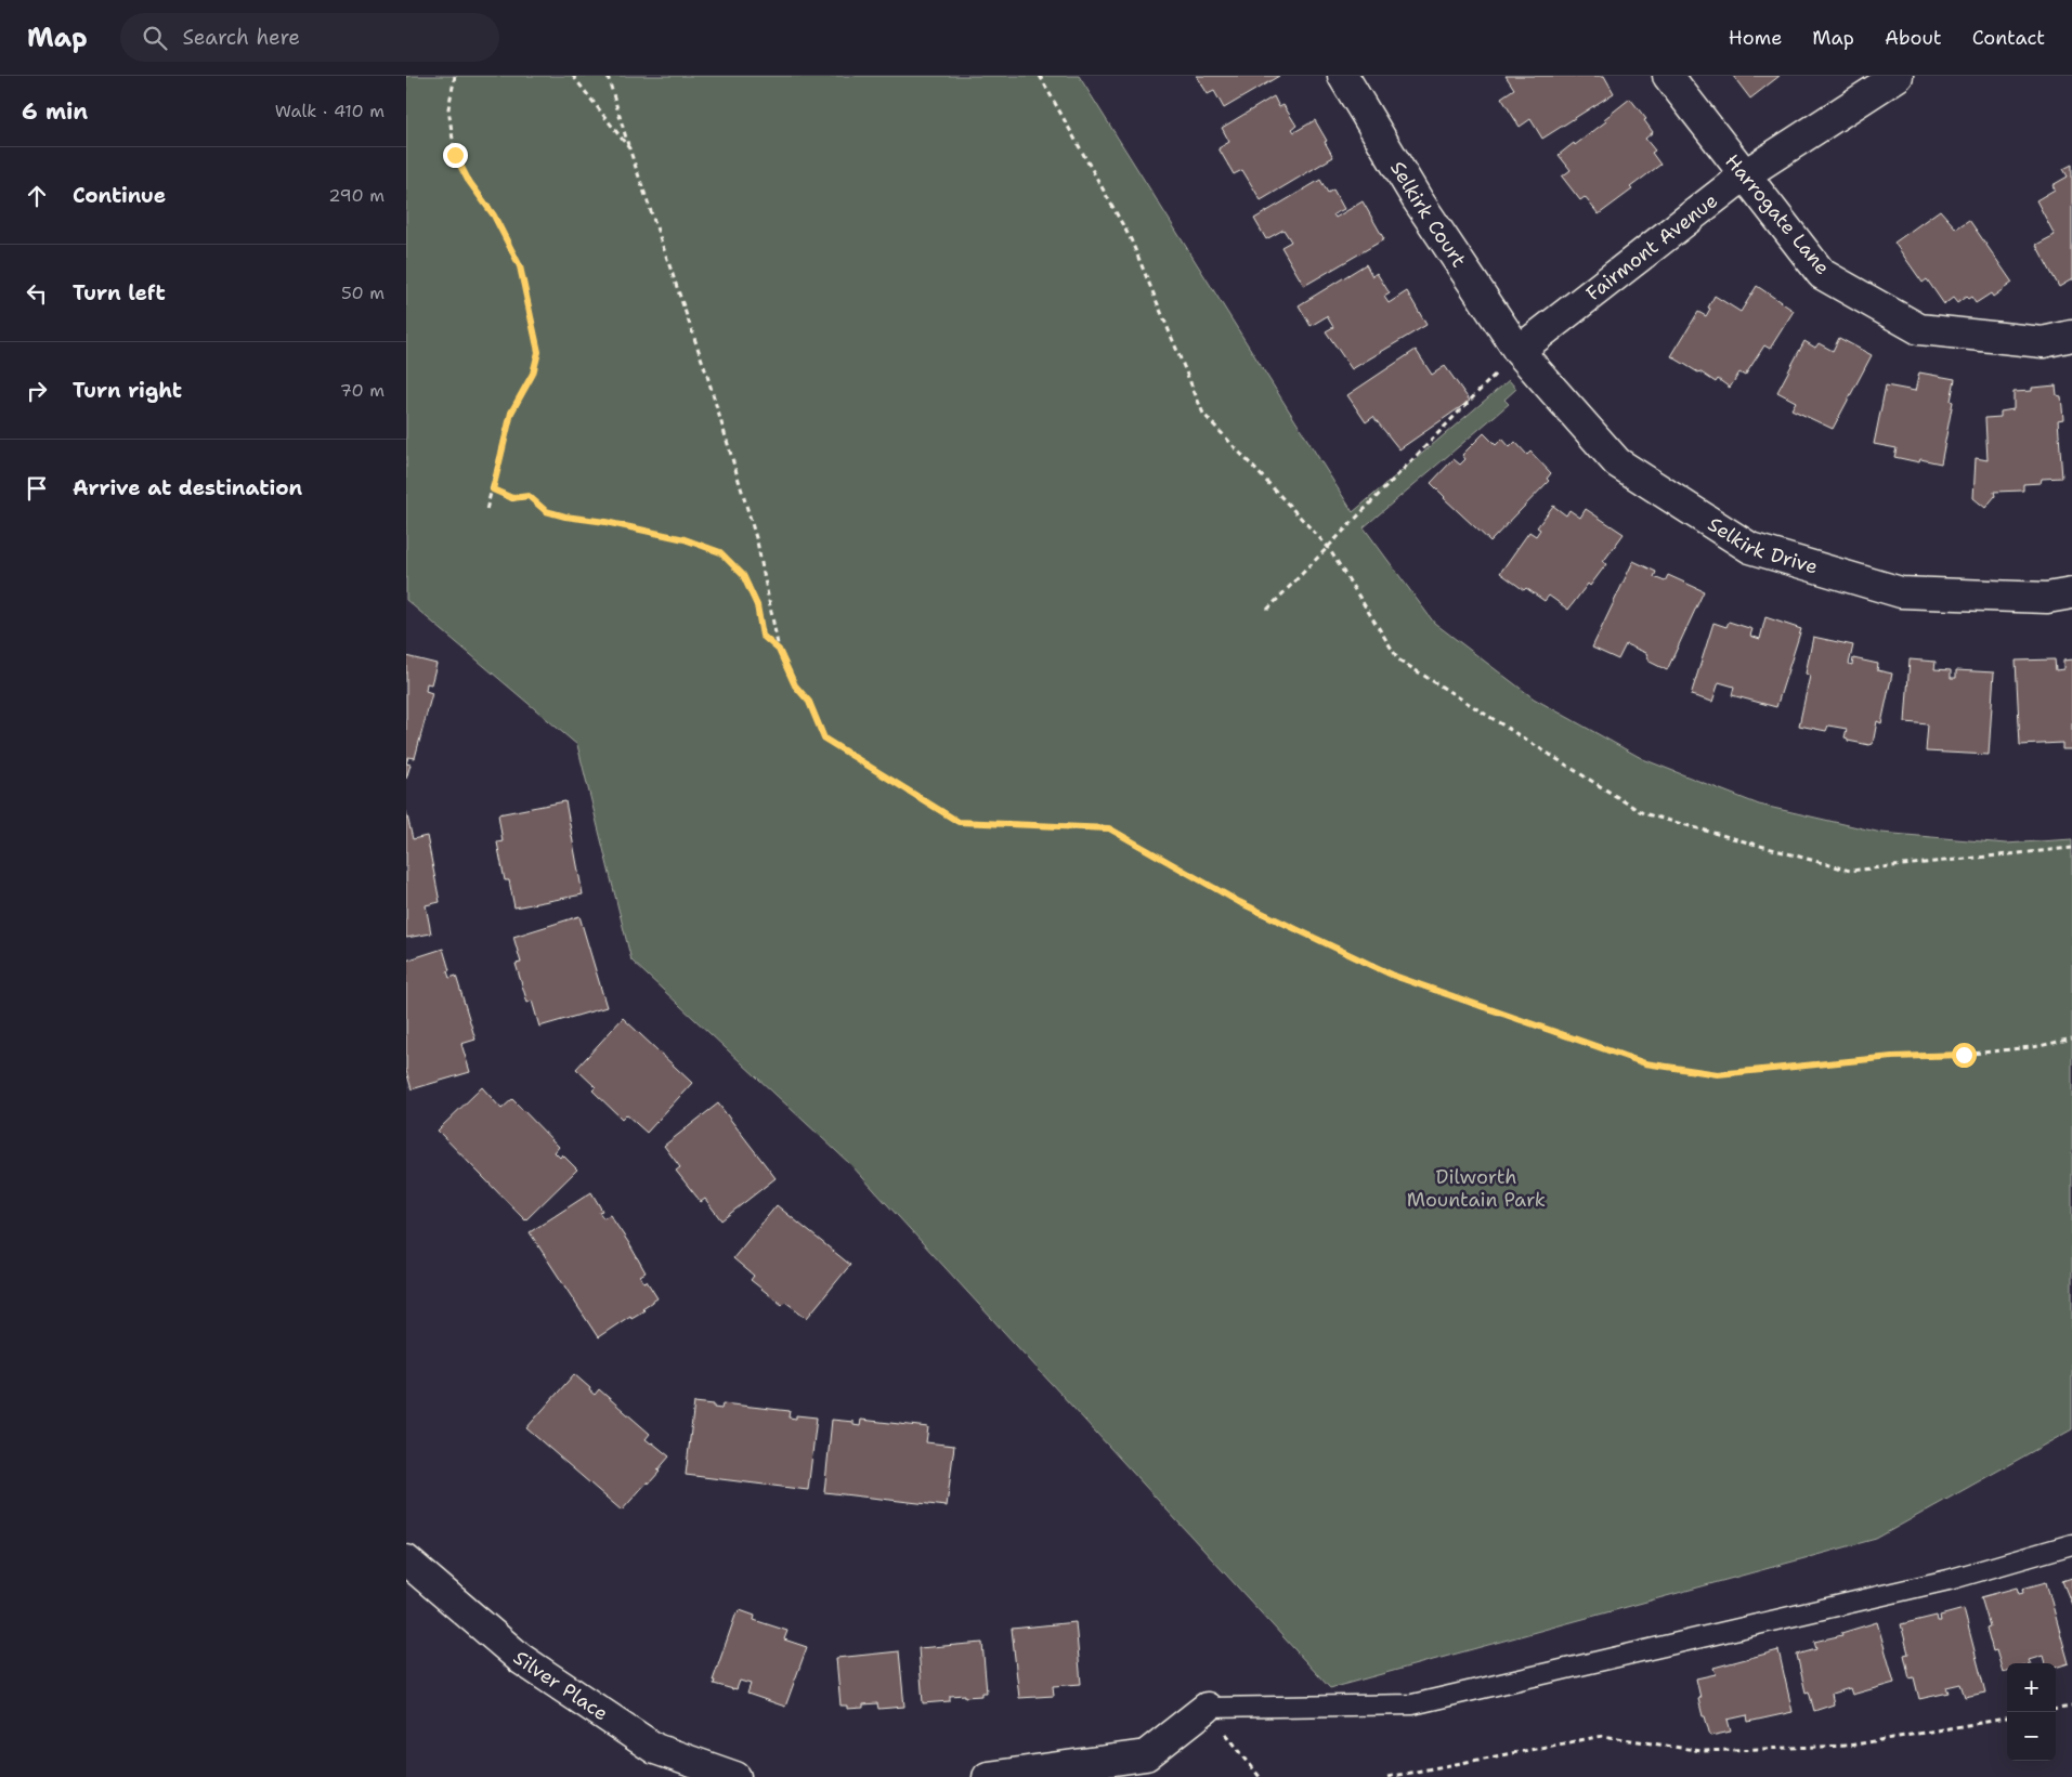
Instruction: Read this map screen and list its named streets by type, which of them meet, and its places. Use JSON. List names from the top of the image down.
{
  "streets": {
    "street": [
      "Selkirk Court",
      "Harrogate Lane",
      "Fairmont Avenue",
      "Selkirk Drive",
      "Silver Place"
    ]
  },
  "crossings": [
    ["Selkirk Court", "Fairmont Avenue"],
    ["Selkirk Court", "Selkirk Drive"],
    ["Harrogate Lane", "Fairmont Avenue"],
    ["Fairmont Avenue", "Selkirk Drive"]
  ],
  "parks": ["Dilworth Mountain Park"],
  "page": {
    "header": "Map",
    "search": "Search here",
    "nav": [
      "Home",
      "Map",
      "About",
      "Contact"
    ],
    "heading": ["6 min", "Walk · 410 m"],
    "list": [
      ["Continue", "290 m"],
      ["Turn left", "50 m"],
      ["Turn right", "70 m"],
      "Arrive at destination"
    ],
    "map_buttons": ["+", "−"]
  }
}
